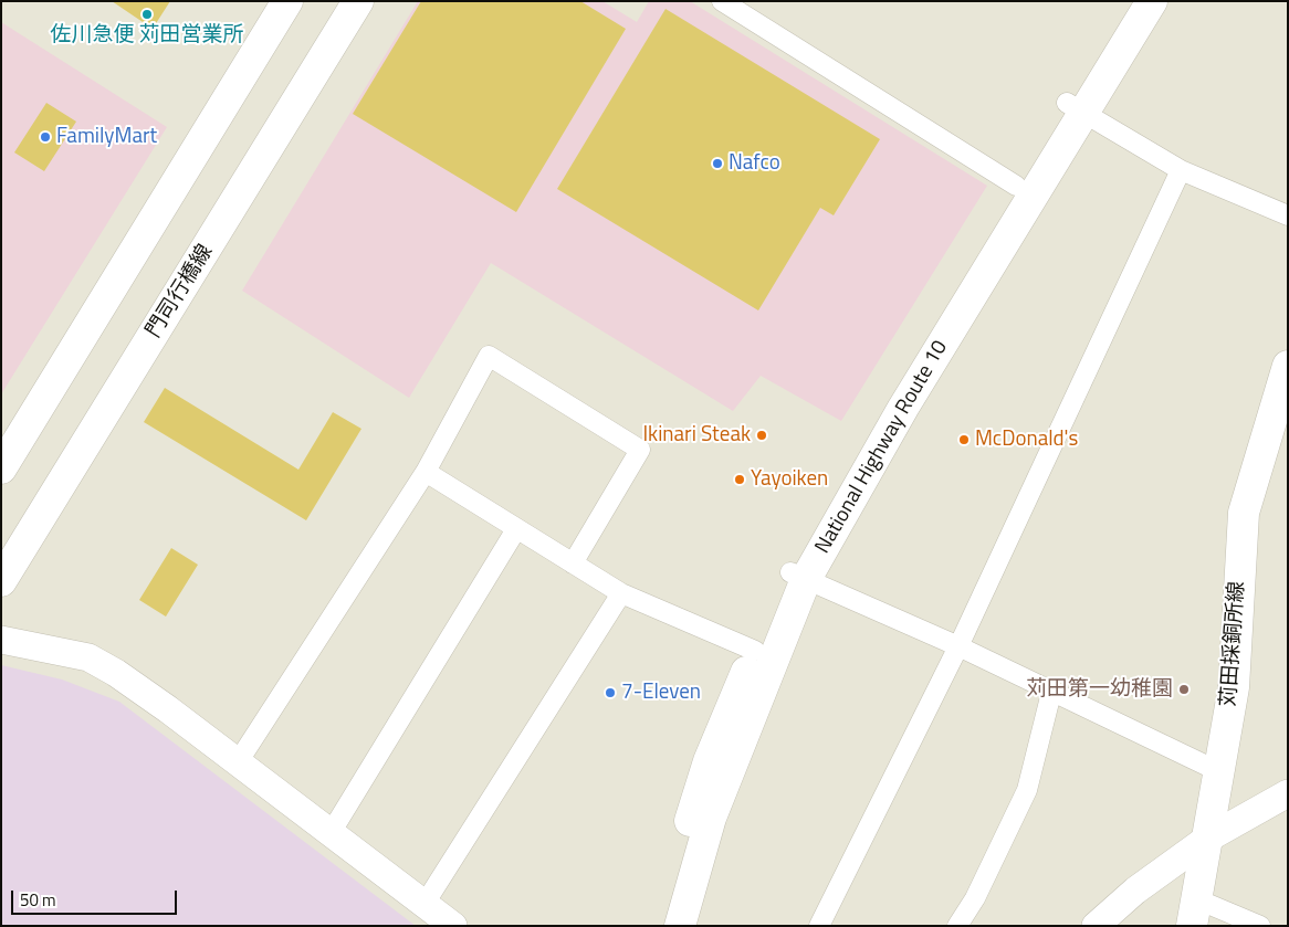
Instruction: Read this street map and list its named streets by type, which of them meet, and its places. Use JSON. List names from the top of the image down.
{
  "streets": {
    "main road": ["門司行橋線", "National Highway Route 10", "苅田採銅所線"]
  },
  "places": [
    "佐川急便 苅田営業所",
    "FamilyMart",
    "Nafco",
    "Ikinari Steak",
    "McDonald's",
    "Yayoiken",
    "苅田第一幼稚園",
    "7-Eleven"
  ],
  "scale_bar": "50 m"
}
